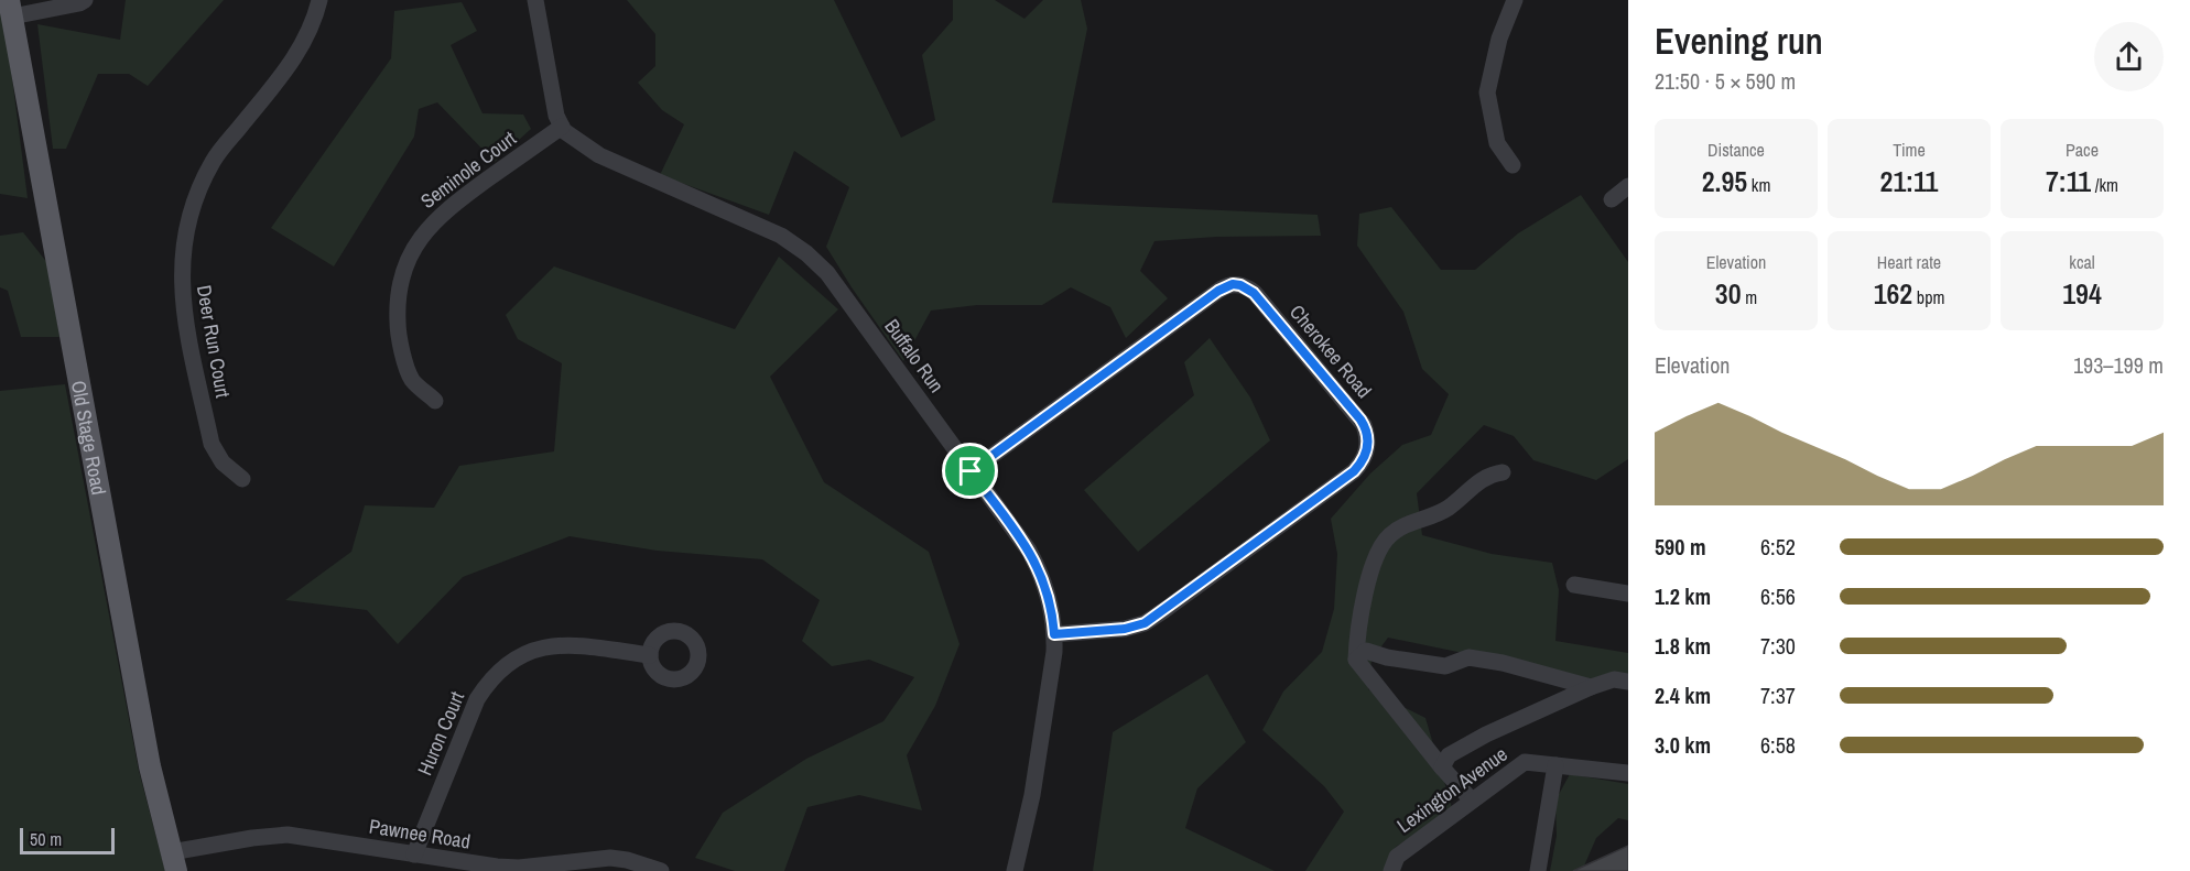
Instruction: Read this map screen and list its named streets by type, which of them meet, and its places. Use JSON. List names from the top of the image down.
{
  "streets": {
    "main road": ["Old Stage Road"],
    "street": [
      "Seminole Court",
      "Deer Run Court",
      "Cherokee Road",
      "Buffalo Run",
      "Huron Court",
      "Lexington Avenue",
      "Pawnee Road"
    ]
  },
  "crossings": [
    ["Seminole Court", "Buffalo Run"],
    ["Cherokee Road", "Buffalo Run"],
    ["Old Stage Road", "Pawnee Road"],
    ["Huron Court", "Pawnee Road"]
  ],
  "scale_bar": "50 m",
  "page": {
    "heading": ["Evening run", "21:50 · 5 × 590 m"],
    "stats": [
      ["Distance", "2.95 km"],
      ["Time", "21:11"],
      ["Pace", "7:11 /km"],
      ["Elevation", "30 m"],
      ["Heart rate", "162 bpm"],
      ["kcal", "194"]
    ],
    "chart": ["Elevation", "193–199 m"],
    "list": [
      {
        "name": "590 m",
        "note": "6:52"
      },
      {
        "name": "1.2 km",
        "note": "6:56"
      },
      {
        "name": "1.8 km",
        "note": "7:30"
      },
      {
        "name": "2.4 km",
        "note": "7:37"
      },
      {
        "name": "3.0 km",
        "note": "6:58"
      }
    ],
    "scale": "50 m"
  }
}
